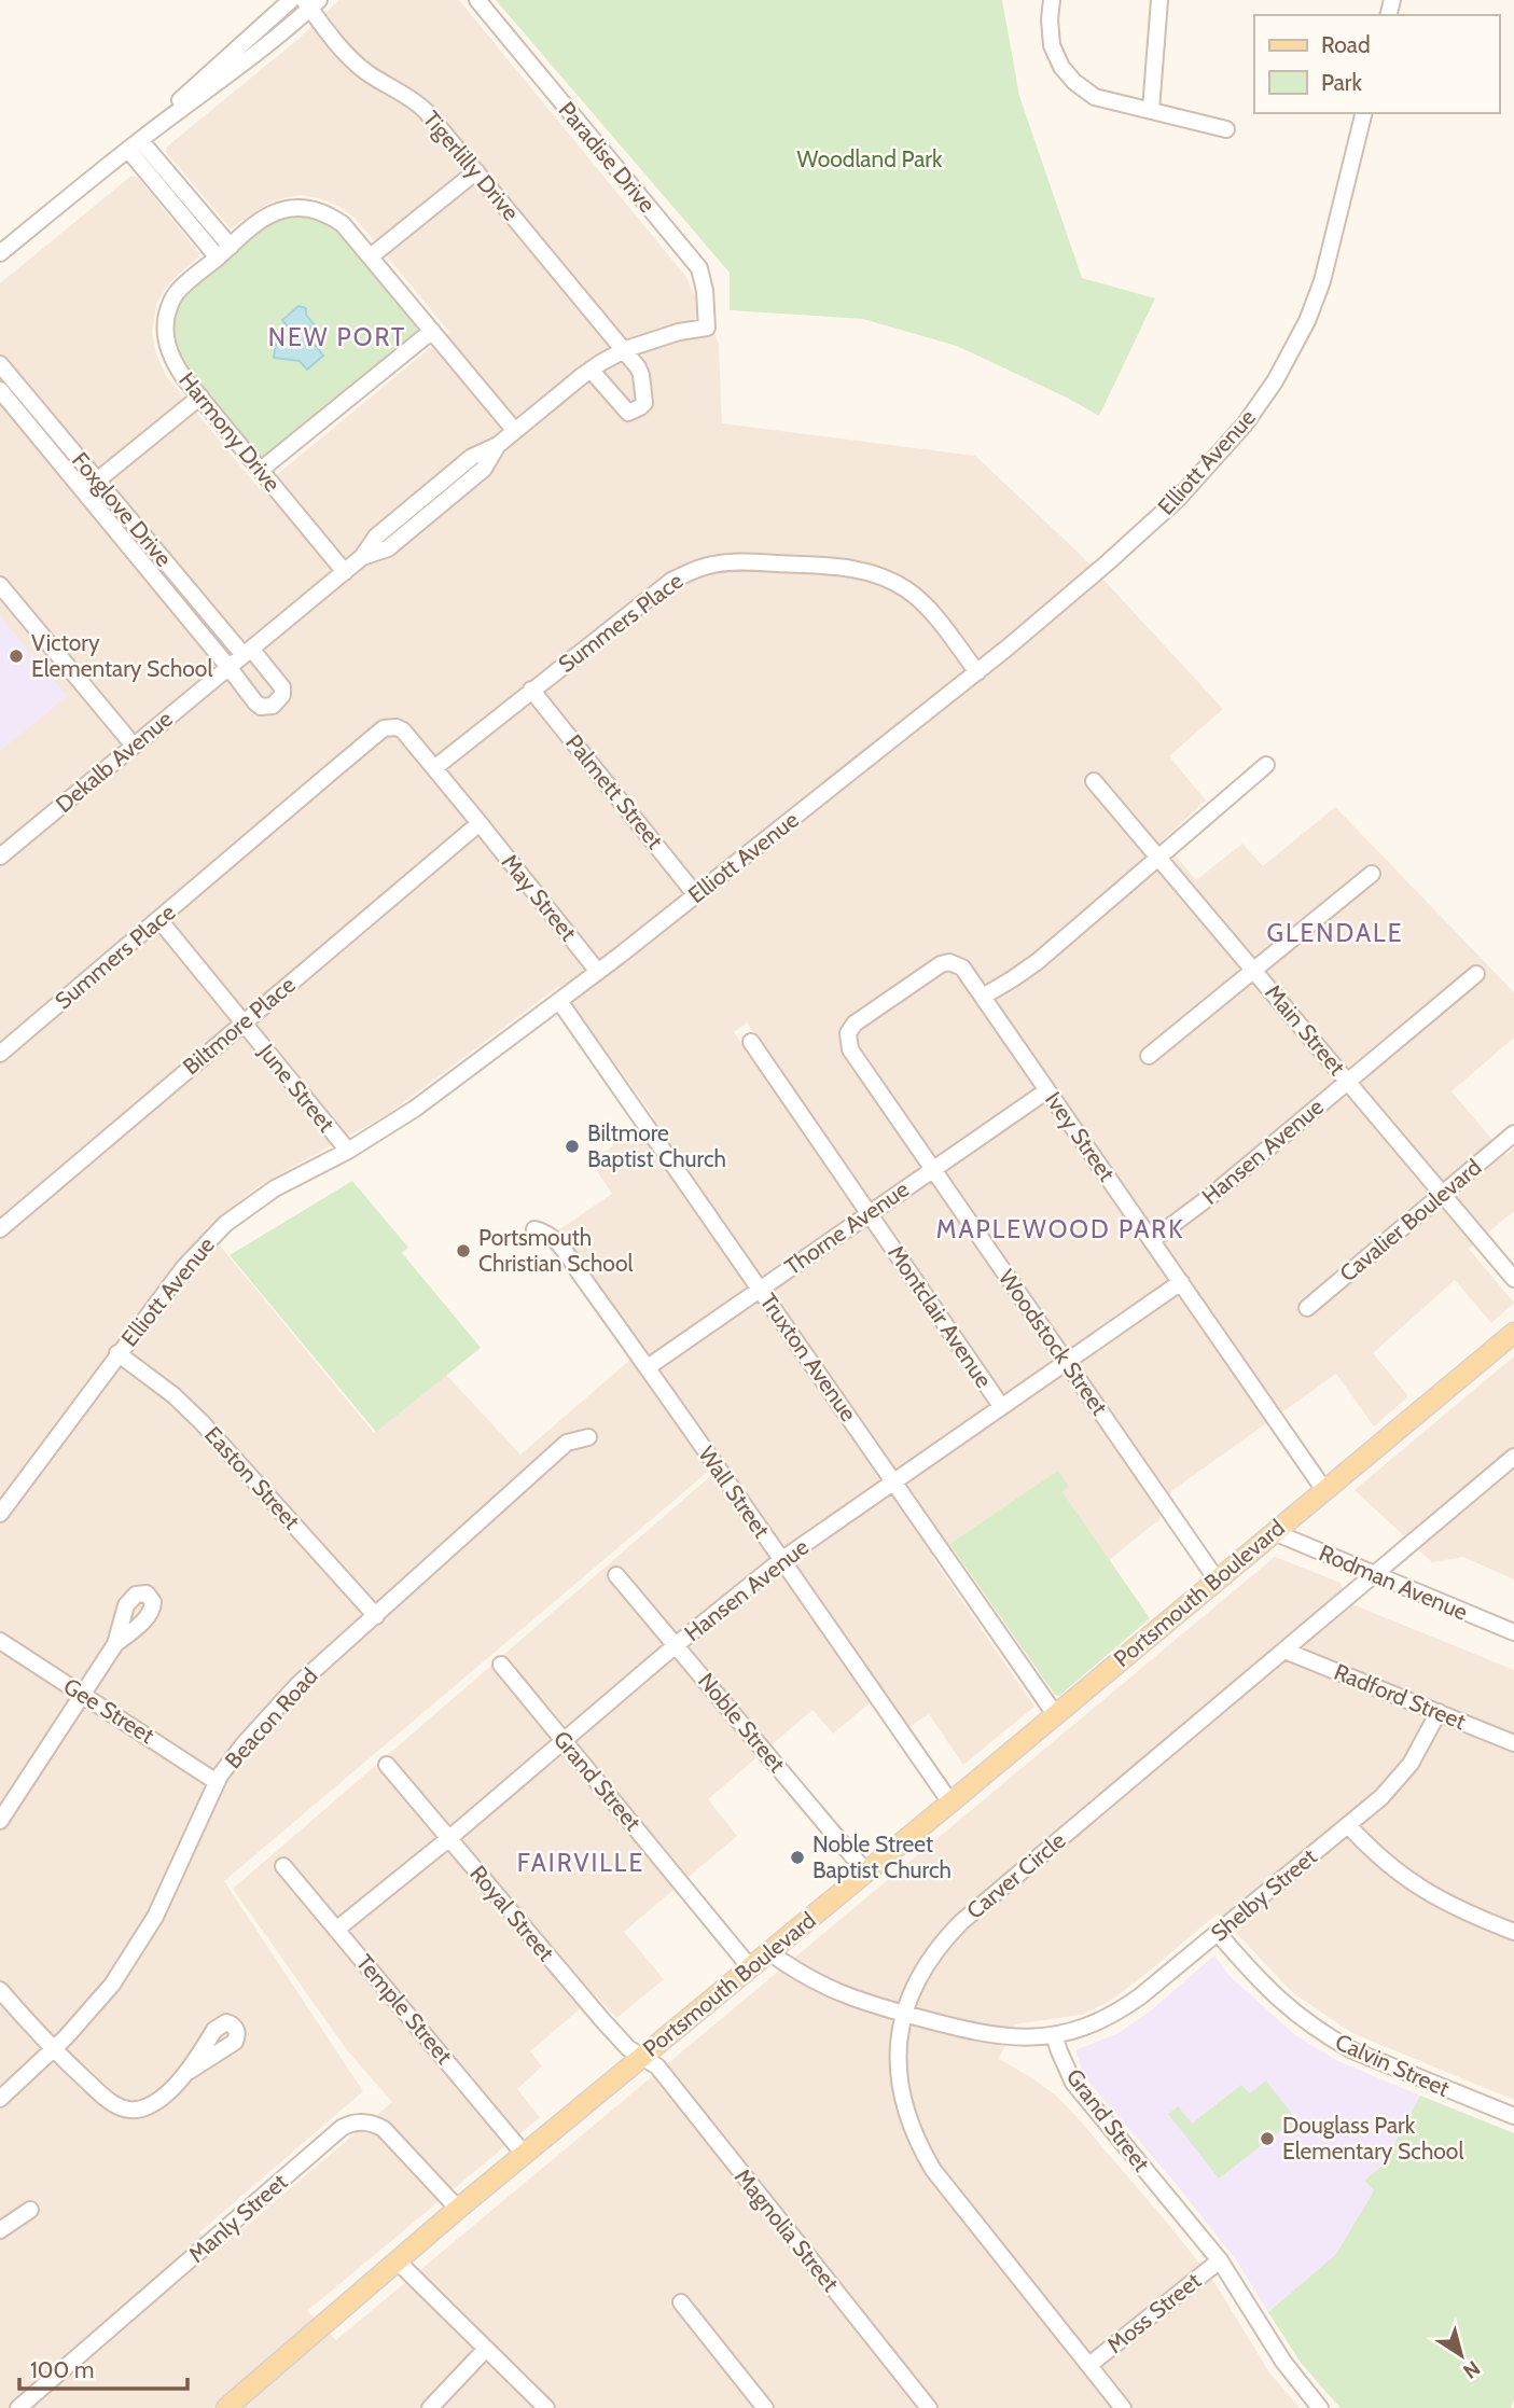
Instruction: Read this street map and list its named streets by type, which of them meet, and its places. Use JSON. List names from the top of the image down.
{
  "streets": {
    "main road": ["Portsmouth Boulevard"],
    "street": [
      "Paradise Drive",
      "Tigerlilly Drive",
      "Harmony Drive",
      "Elliott Avenue",
      "Foxglove Drive",
      "Summers Place",
      "Dekalb Avenue",
      "Palmett Street",
      "May Street",
      "Biltmore Place",
      "Main Street",
      "June Street",
      "Ivey Street",
      "Hansen Avenue",
      "Cavalier Boulevard",
      "Thorne Avenue",
      "Montclair Avenue",
      "Woodstock Street",
      "Truxton Avenue",
      "Easton Street",
      "Wall Street",
      "Rodman Avenue",
      "Radford Street",
      "Gee Street",
      "Beacon Road",
      "Noble Street",
      "Grand Street",
      "Carver Circle",
      "Shelby Street",
      "Royal Street",
      "Temple Street",
      "Calvin Street",
      "Manly Street",
      "Magnolia Street",
      "Moss Street"
    ]
  },
  "crossings": [
    ["Paradise Drive", "Dekalb Avenue"],
    ["Tigerlilly Drive", "Dekalb Avenue"],
    ["Harmony Drive", "Dekalb Avenue"],
    ["Elliott Avenue", "Summers Place"],
    ["Elliott Avenue", "Palmett Street"],
    ["Elliott Avenue", "May Street"],
    ["Elliott Avenue", "June Street"],
    ["Elliott Avenue", "Truxton Avenue"],
    ["Elliott Avenue", "Easton Street"],
    ["Foxglove Drive", "Dekalb Avenue"],
    ["Summers Place", "Palmett Street"],
    ["Summers Place", "May Street"],
    ["Summers Place", "Biltmore Place"],
    ["Summers Place", "June Street"],
    ["May Street", "Biltmore Place"],
    ["Biltmore Place", "June Street"],
    ["Main Street", "Hansen Avenue"],
    ["Main Street", "Cavalier Boulevard"],
    ["Ivey Street", "Hansen Avenue"],
    ["Ivey Street", "Thorne Avenue"],
    ["Ivey Street", "Woodstock Street"],
    ["Ivey Street", "Portsmouth Boulevard"],
    ["Hansen Avenue", "Montclair Avenue"],
    ["Hansen Avenue", "Woodstock Street"],
    ["Hansen Avenue", "Truxton Avenue"],
    ["Hansen Avenue", "Wall Street"],
    ["Hansen Avenue", "Noble Street"],
    ["Hansen Avenue", "Grand Street"],
    ["Hansen Avenue", "Royal Street"],
    ["Hansen Avenue", "Temple Street"],
    ["Thorne Avenue", "Montclair Avenue"],
    ["Thorne Avenue", "Woodstock Street"],
    ["Thorne Avenue", "Truxton Avenue"],
    ["Thorne Avenue", "Wall Street"],
    ["Woodstock Street", "Portsmouth Boulevard"],
    ["Truxton Avenue", "Portsmouth Boulevard"],
    ["Easton Street", "Beacon Road"],
    ["Wall Street", "Portsmouth Boulevard"],
    ["Rodman Avenue", "Portsmouth Boulevard"],
    ["Rodman Avenue", "Carver Circle"],
    ["Portsmouth Boulevard", "Noble Street"],
    ["Portsmouth Boulevard", "Grand Street"],
    ["Portsmouth Boulevard", "Royal Street"],
    ["Portsmouth Boulevard", "Temple Street"],
    ["Portsmouth Boulevard", "Manly Street"],
    ["Portsmouth Boulevard", "Magnolia Street"],
    ["Radford Street", "Carver Circle"],
    ["Radford Street", "Shelby Street"],
    ["Gee Street", "Beacon Road"],
    ["Grand Street", "Shelby Street"],
    ["Grand Street", "Moss Street"],
    ["Carver Circle", "Moss Street"],
    ["Shelby Street", "Calvin Street"],
    ["Royal Street", "Magnolia Street"]
  ],
  "districts": [
    "NEW PORT",
    "GLENDALE",
    "MAPLEWOOD PARK",
    "FAIRVILLE"
  ],
  "parks": ["Woodland Park"],
  "places": [
    "Victory Elementary School",
    "Biltmore Baptist Church",
    "Portsmouth Christian School",
    "Noble Street Baptist Church",
    "Douglass Park Elementary School"
  ],
  "legend": ["Road", "Park"],
  "scale_bar": "100 m",
  "north": "bottom right"
}
